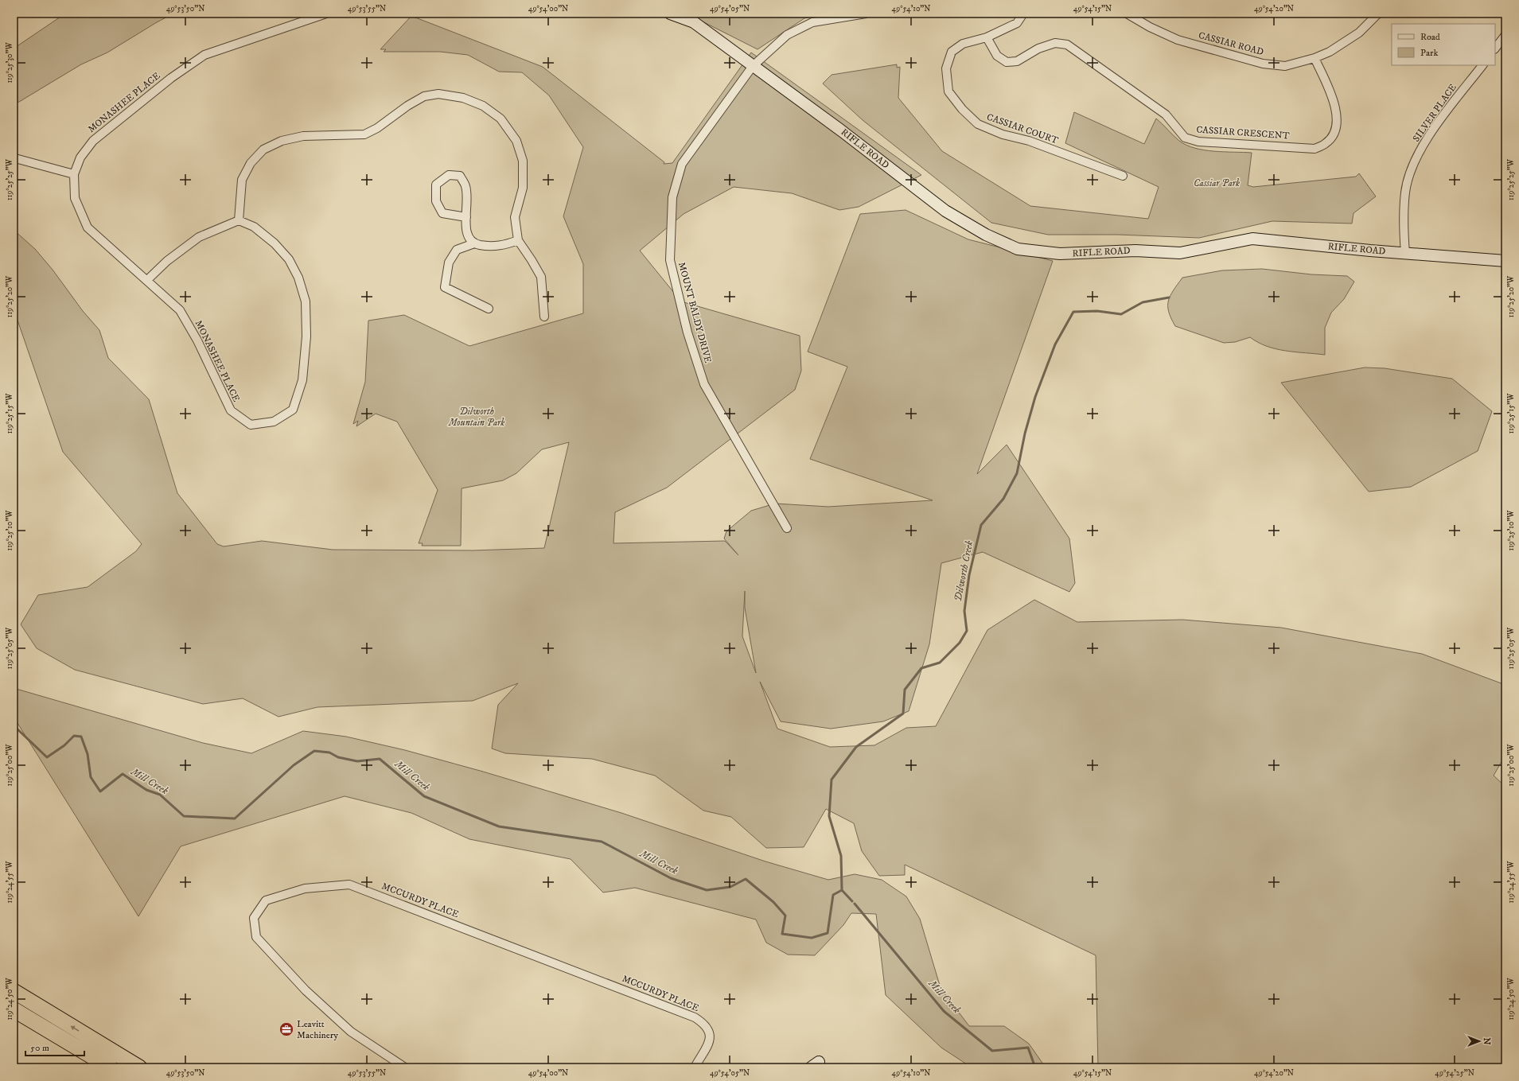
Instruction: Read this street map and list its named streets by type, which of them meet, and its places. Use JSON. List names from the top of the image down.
{
  "streets": {
    "street": [
      "CASSIAR ROAD",
      "MONASHEE PLACE",
      "SILVER PLACE",
      "CASSIAR COURT",
      "CASSIAR CRESCENT",
      "RIFLE ROAD",
      "MOUNT BALDY DRIVE",
      "MCCURDY PLACE"
    ]
  },
  "crossings": [
    ["CASSIAR ROAD", "CASSIAR CRESCENT"],
    ["SILVER PLACE", "RIFLE ROAD"],
    ["CASSIAR COURT", "CASSIAR CRESCENT"],
    ["RIFLE ROAD", "MOUNT BALDY DRIVE"]
  ],
  "water": ["Dilworth Creek", "Mill Creek"],
  "parks": ["Cassiar Park", "Dilworth Mountain Park"],
  "places": {
    "office": ["Leavitt Machinery"]
  },
  "legend": ["Road", "Park"],
  "scale_bar": "50 m",
  "north": "right",
  "coordinates": [
    "49°53'50\"N",
    "49°53'55\"N",
    "49°54'00\"N",
    "49°54'05\"N",
    "49°54'10\"N",
    "49°54'15\"N",
    "49°54'20\"N",
    "119°25'30\"W",
    "119°25'25\"W",
    "119°25'20\"W",
    "119°25'15\"W",
    "119°25'10\"W",
    "119°25'05\"W",
    "119°25'00\"W",
    "119°24'55\"W",
    "119°24'50\"W",
    "49°54'25\"N"
  ]
}
